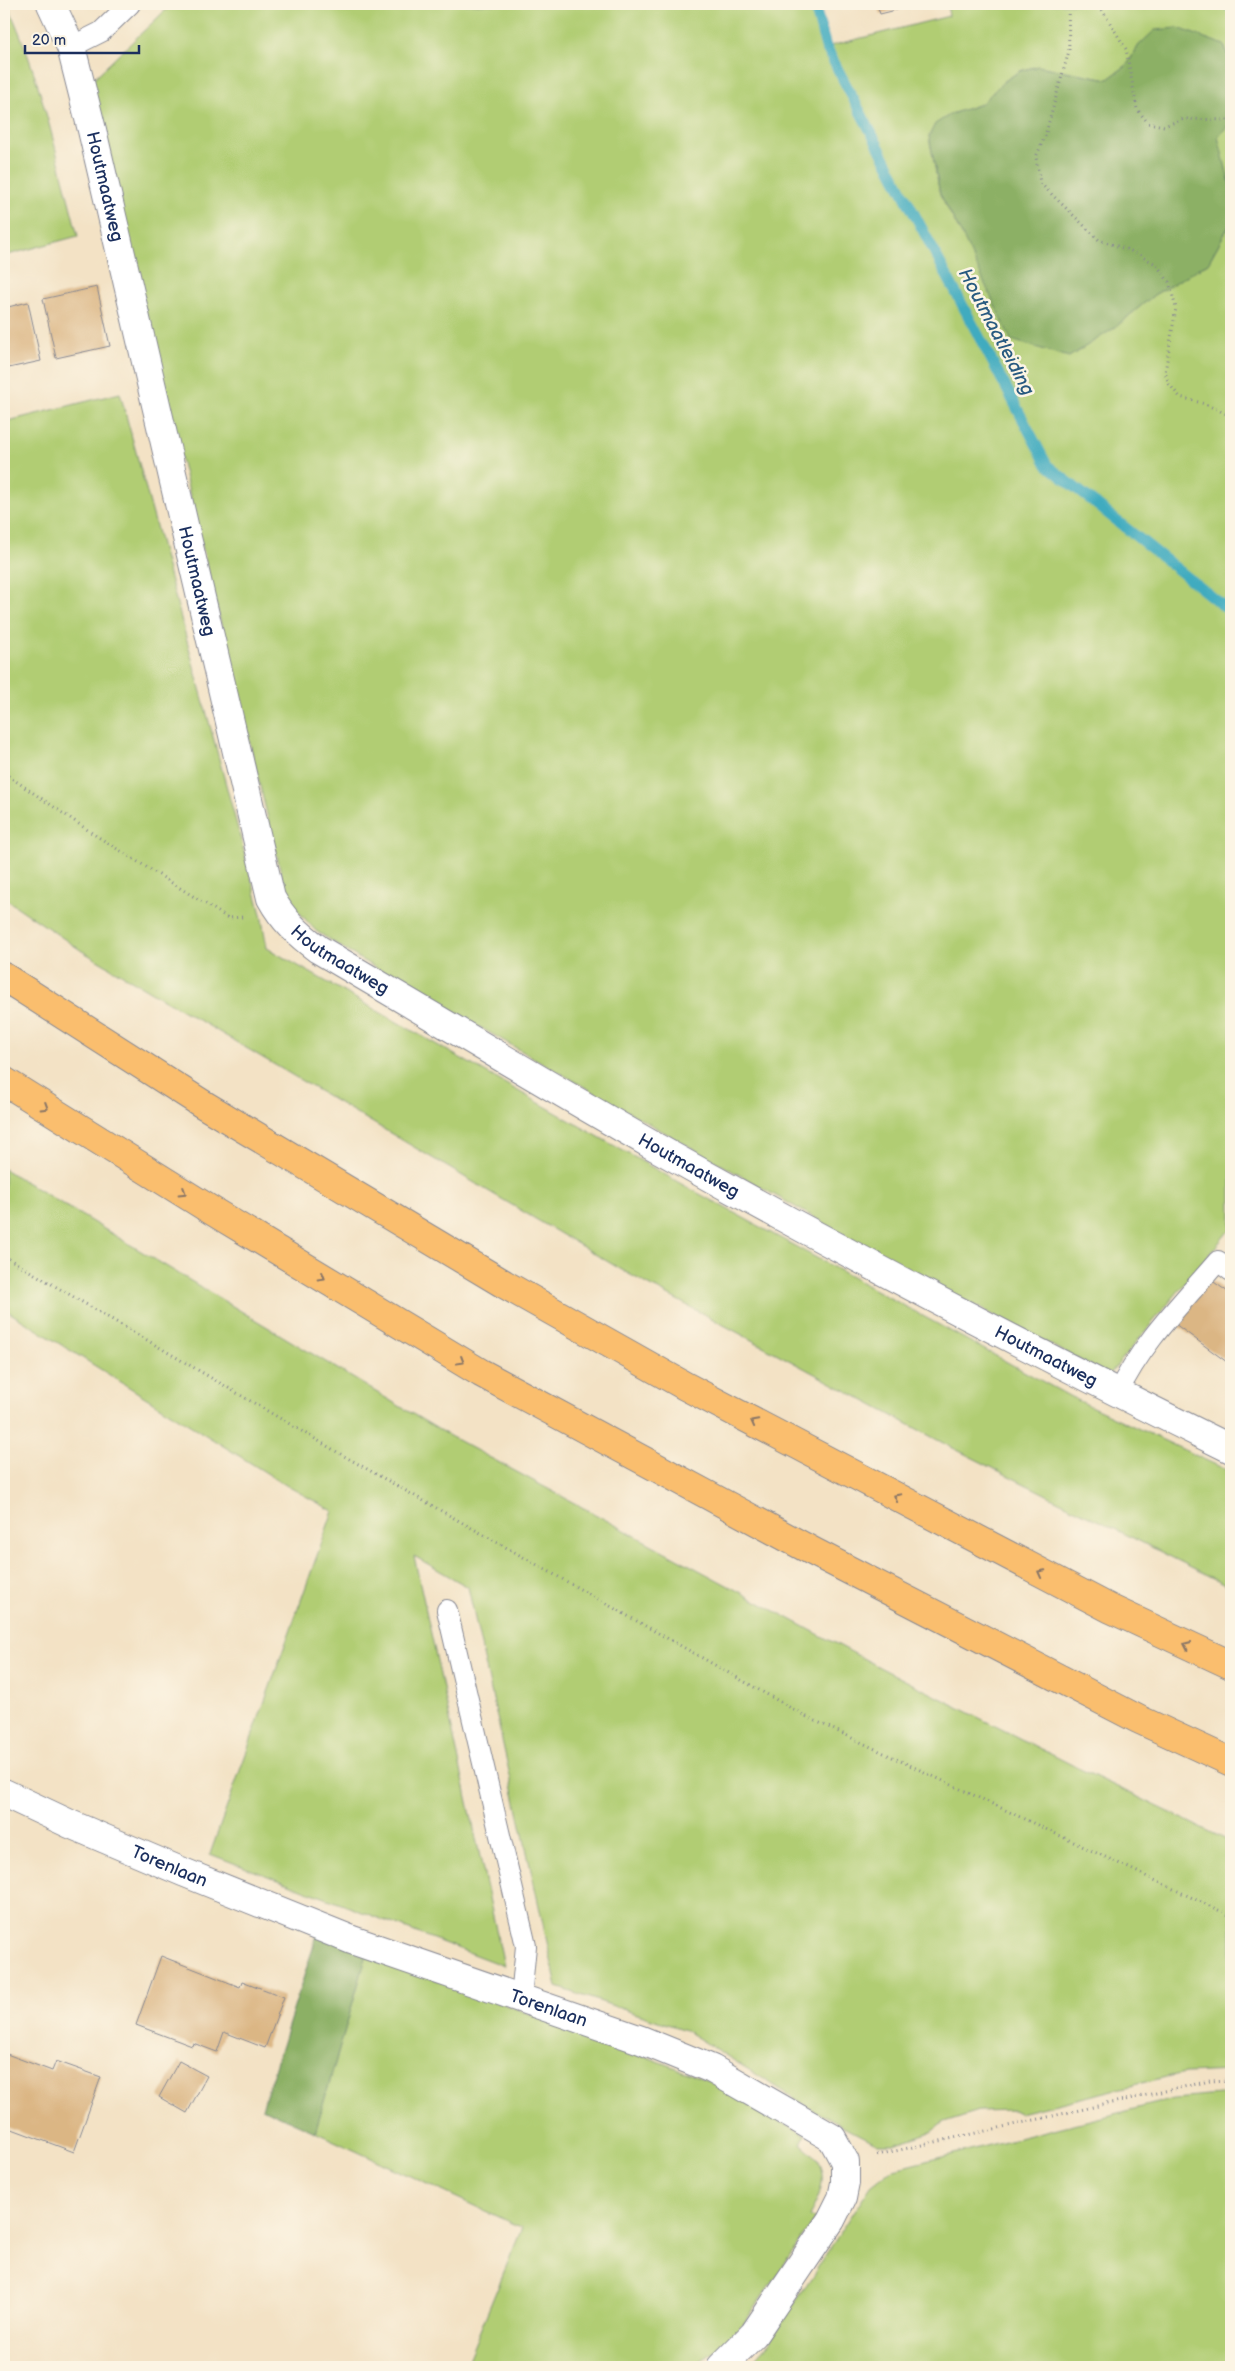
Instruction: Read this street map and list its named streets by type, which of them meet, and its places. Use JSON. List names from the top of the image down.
{
  "streets": {
    "street": ["Houtmaatweg", "Torenlaan"]
  },
  "water": ["Houtmaatleiding"],
  "scale_bar": "20 m"
}
